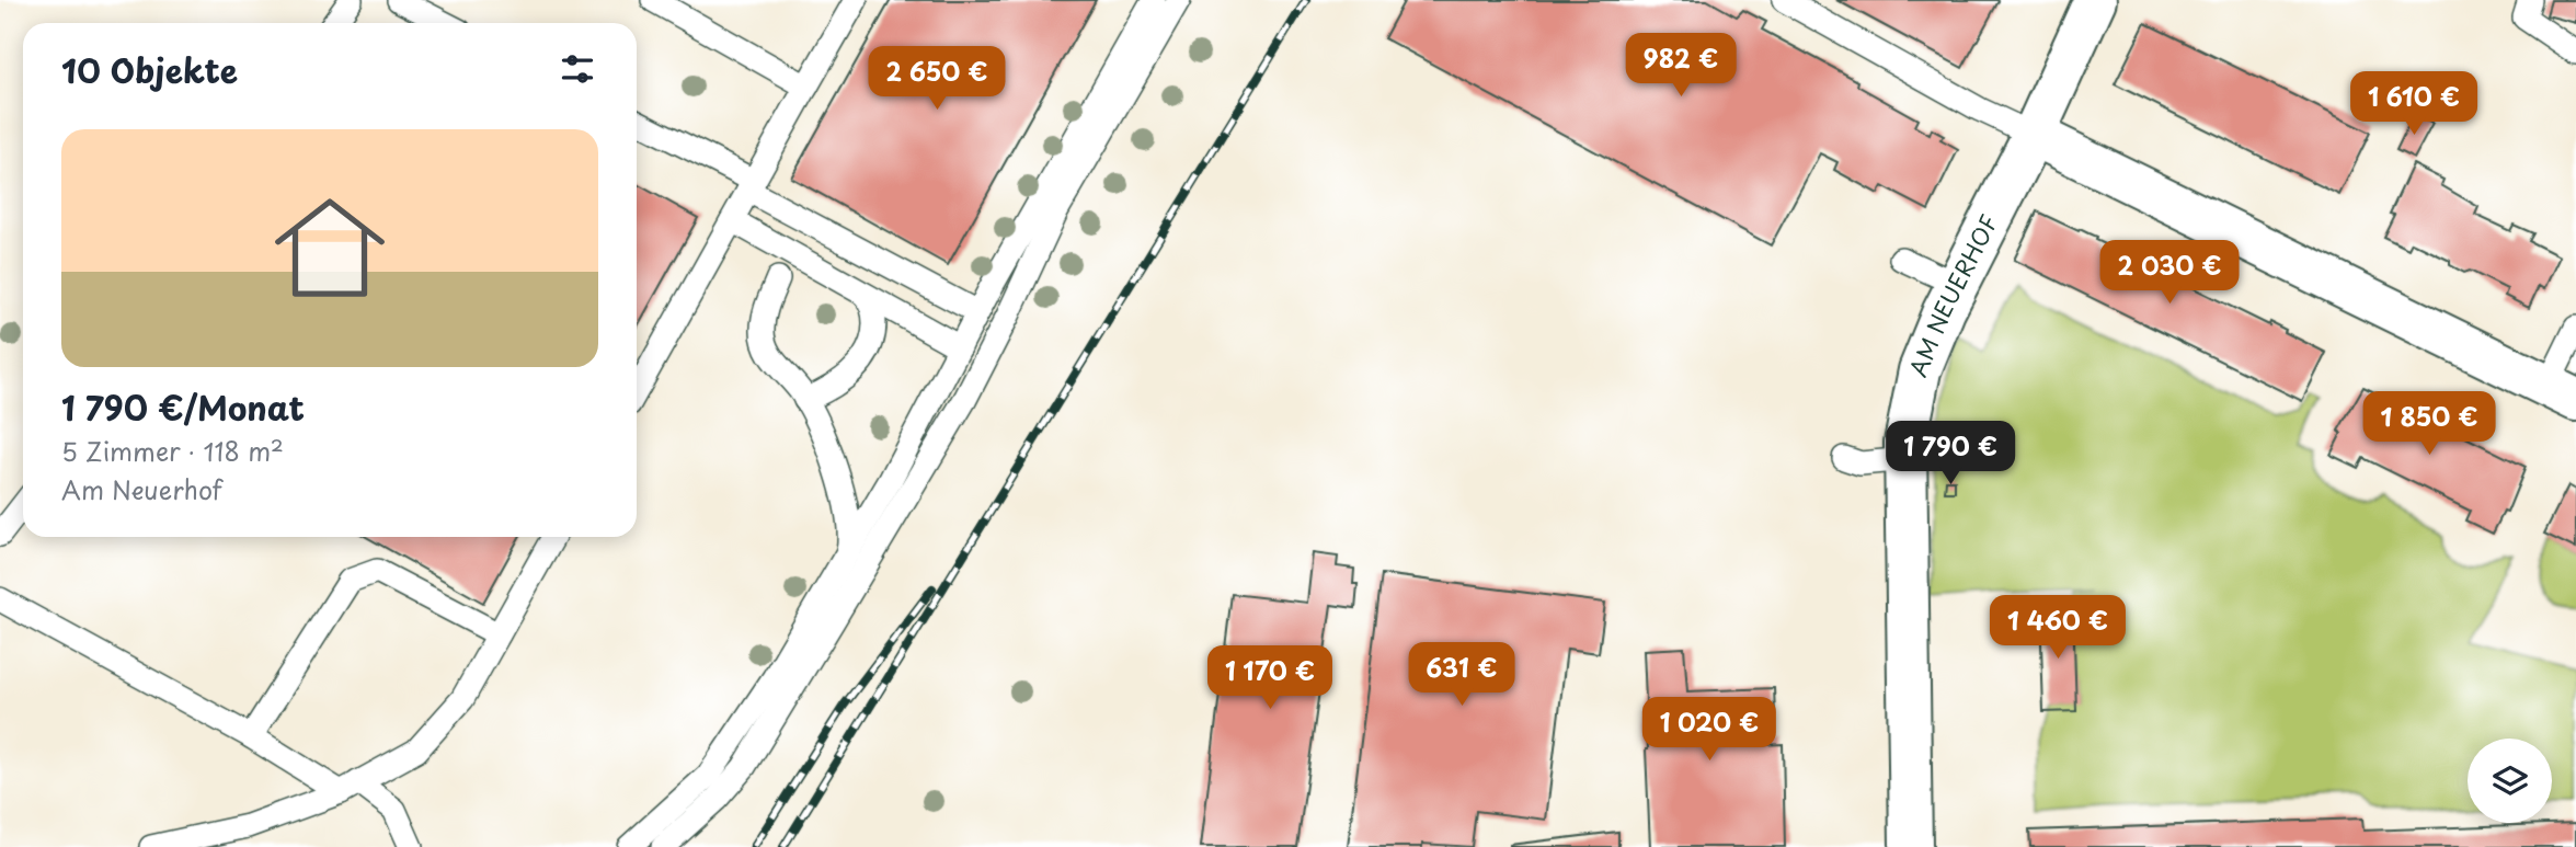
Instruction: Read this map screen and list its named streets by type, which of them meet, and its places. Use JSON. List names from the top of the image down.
{
  "streets": {
    "street": ["AM NEUERHOF"]
  },
  "page": {
    "heading": "10 Objekte",
    "price": [
      "982 €",
      "2 650 €",
      "1 610 €",
      "2 030 €",
      "1 850 €",
      "1 790 €",
      "1 460 €",
      "631 €",
      "1 170 €",
      "1 020 €"
    ],
    "list": [
      {
        "name": "1 790 €/Monat",
        "note": "5 Zimmer · 118 m² · Am Neuerhof"
      }
    ]
  }
}
